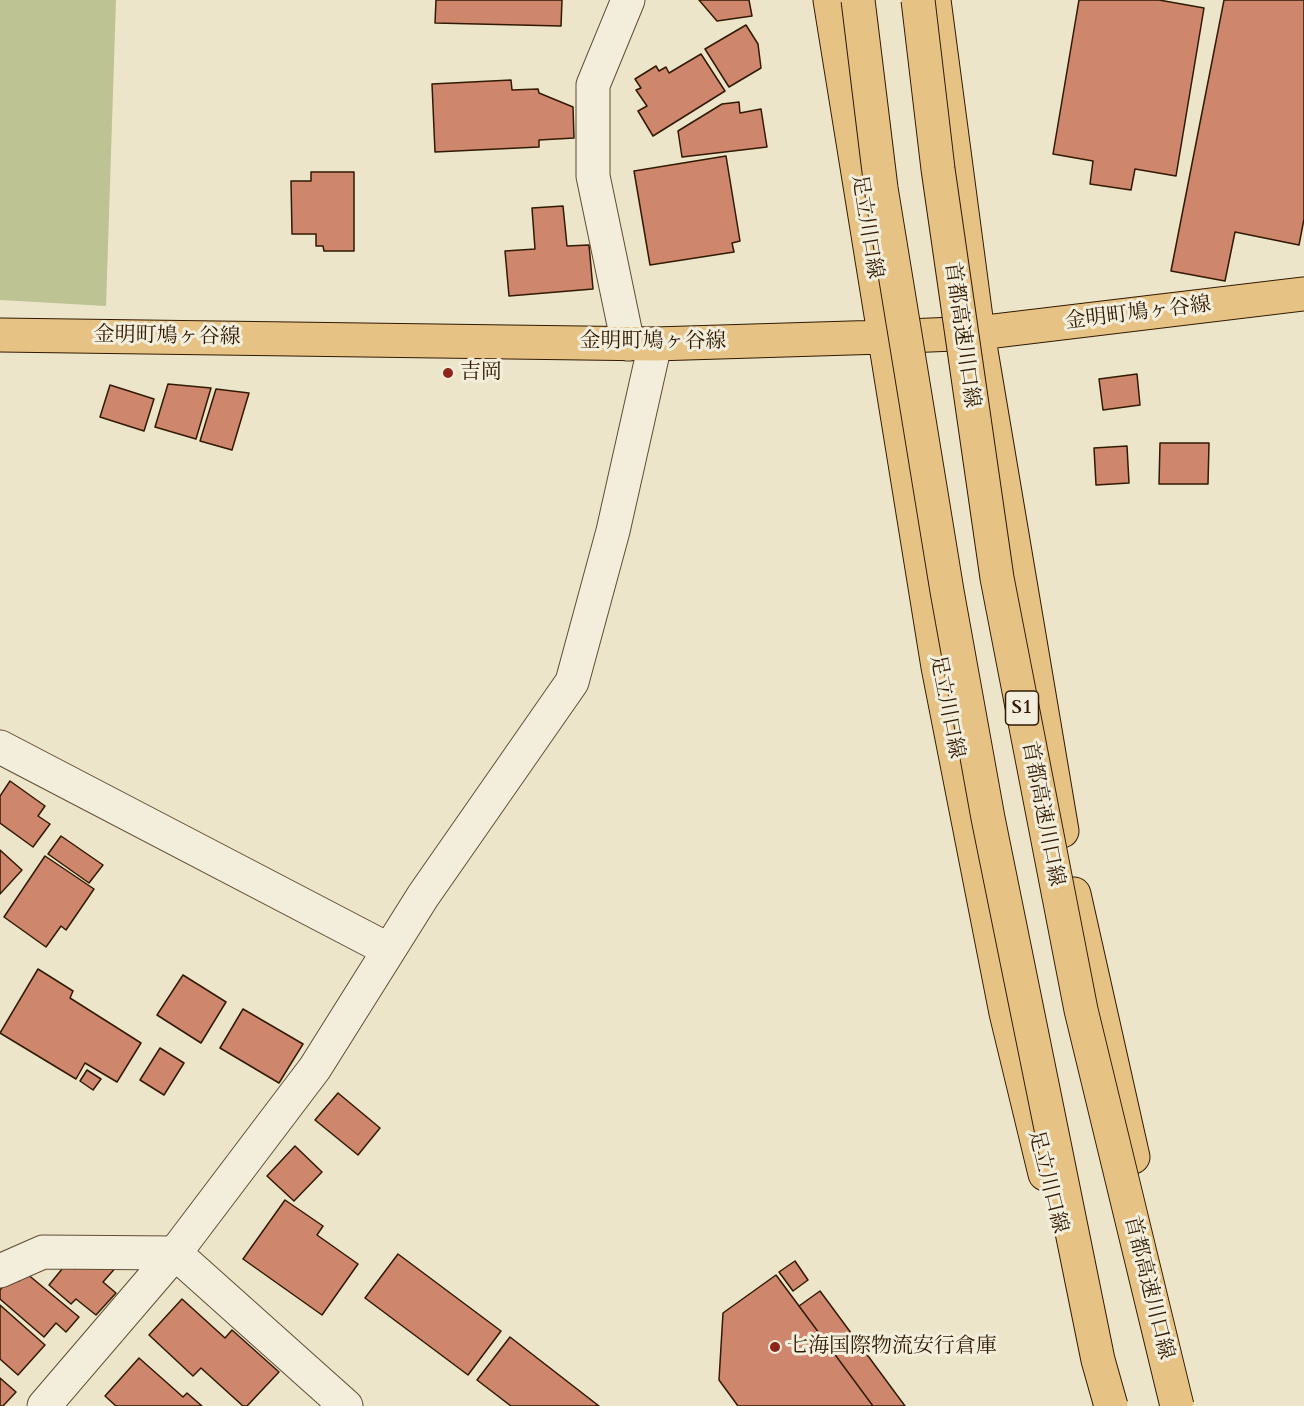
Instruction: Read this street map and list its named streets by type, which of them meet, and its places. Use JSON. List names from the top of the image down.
{
  "streets": {
    "main road": [
      "足立川口線",
      "金明町鳩ヶ谷線",
      "首都高速川口線",
      "S1"
    ]
  },
  "crossings": [
    ["足立川口線", "金明町鳩ヶ谷線"]
  ],
  "places": ["吉岡", "七海国際物流安行倉庫"]
}
